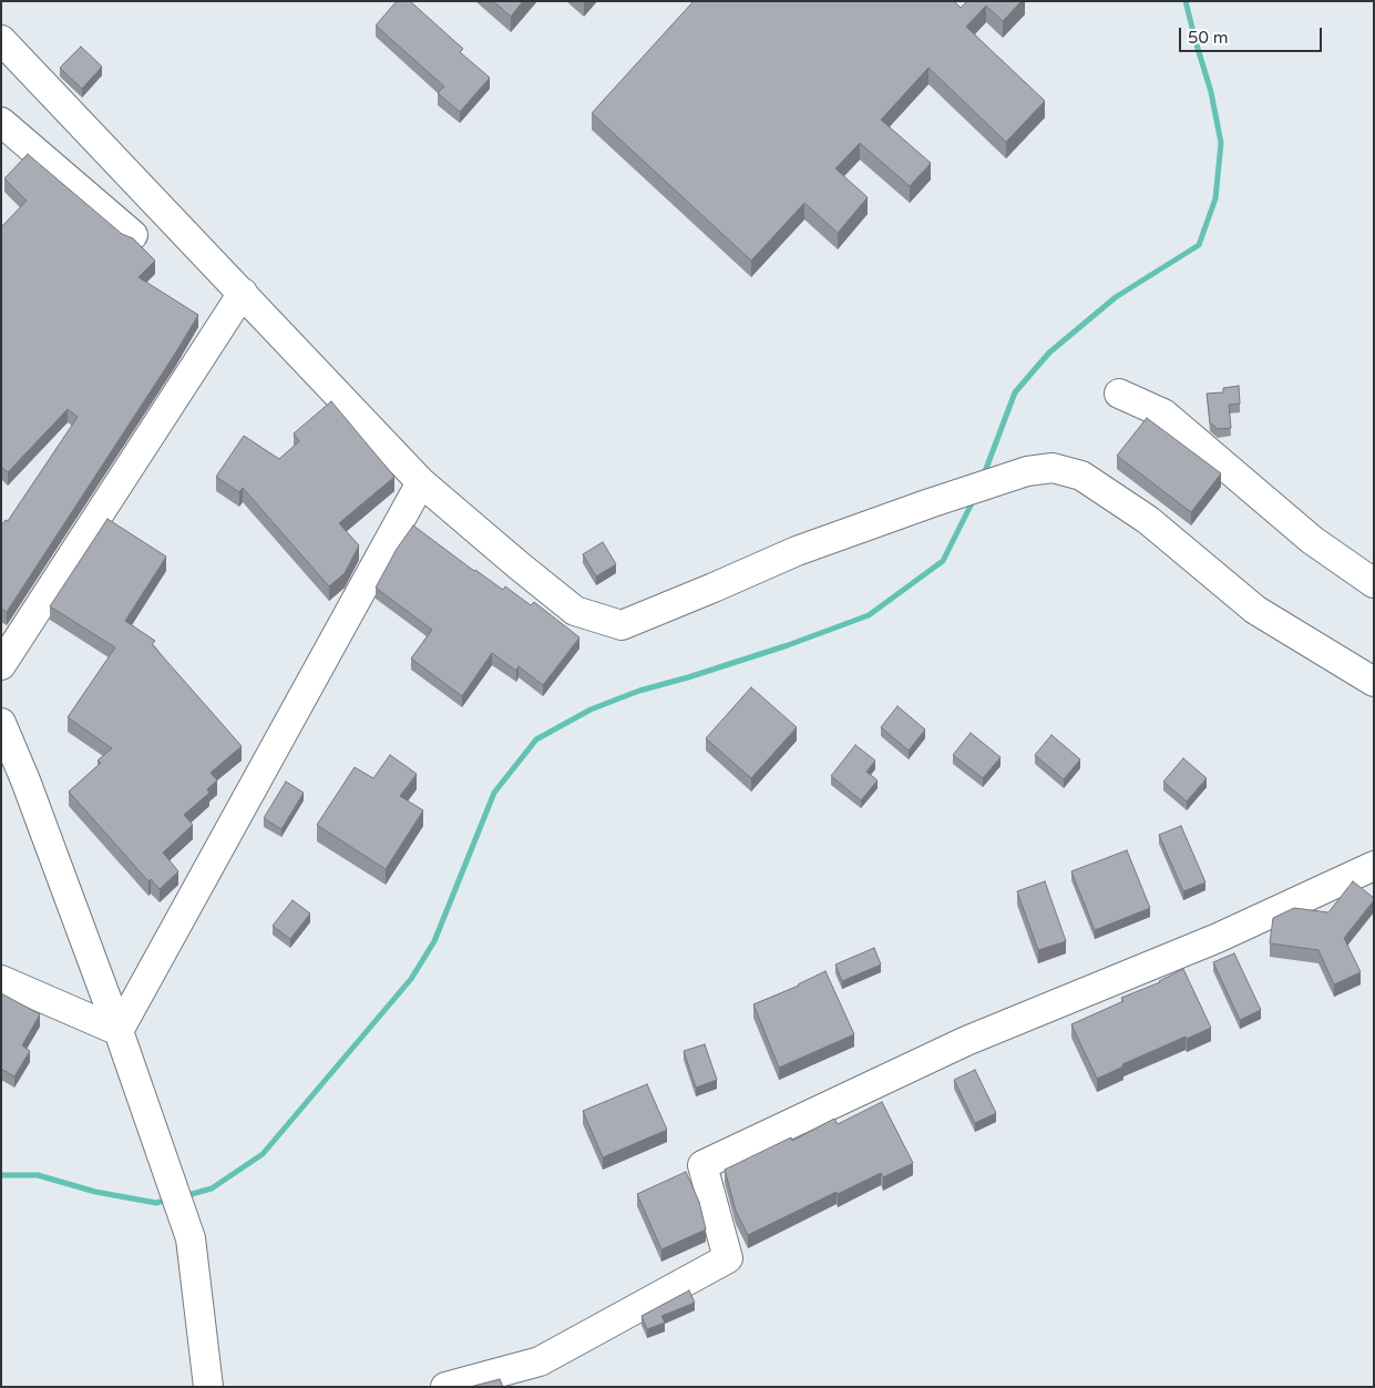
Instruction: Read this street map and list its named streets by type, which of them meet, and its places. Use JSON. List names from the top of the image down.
{
  "scale_bar": "50 m"
}
